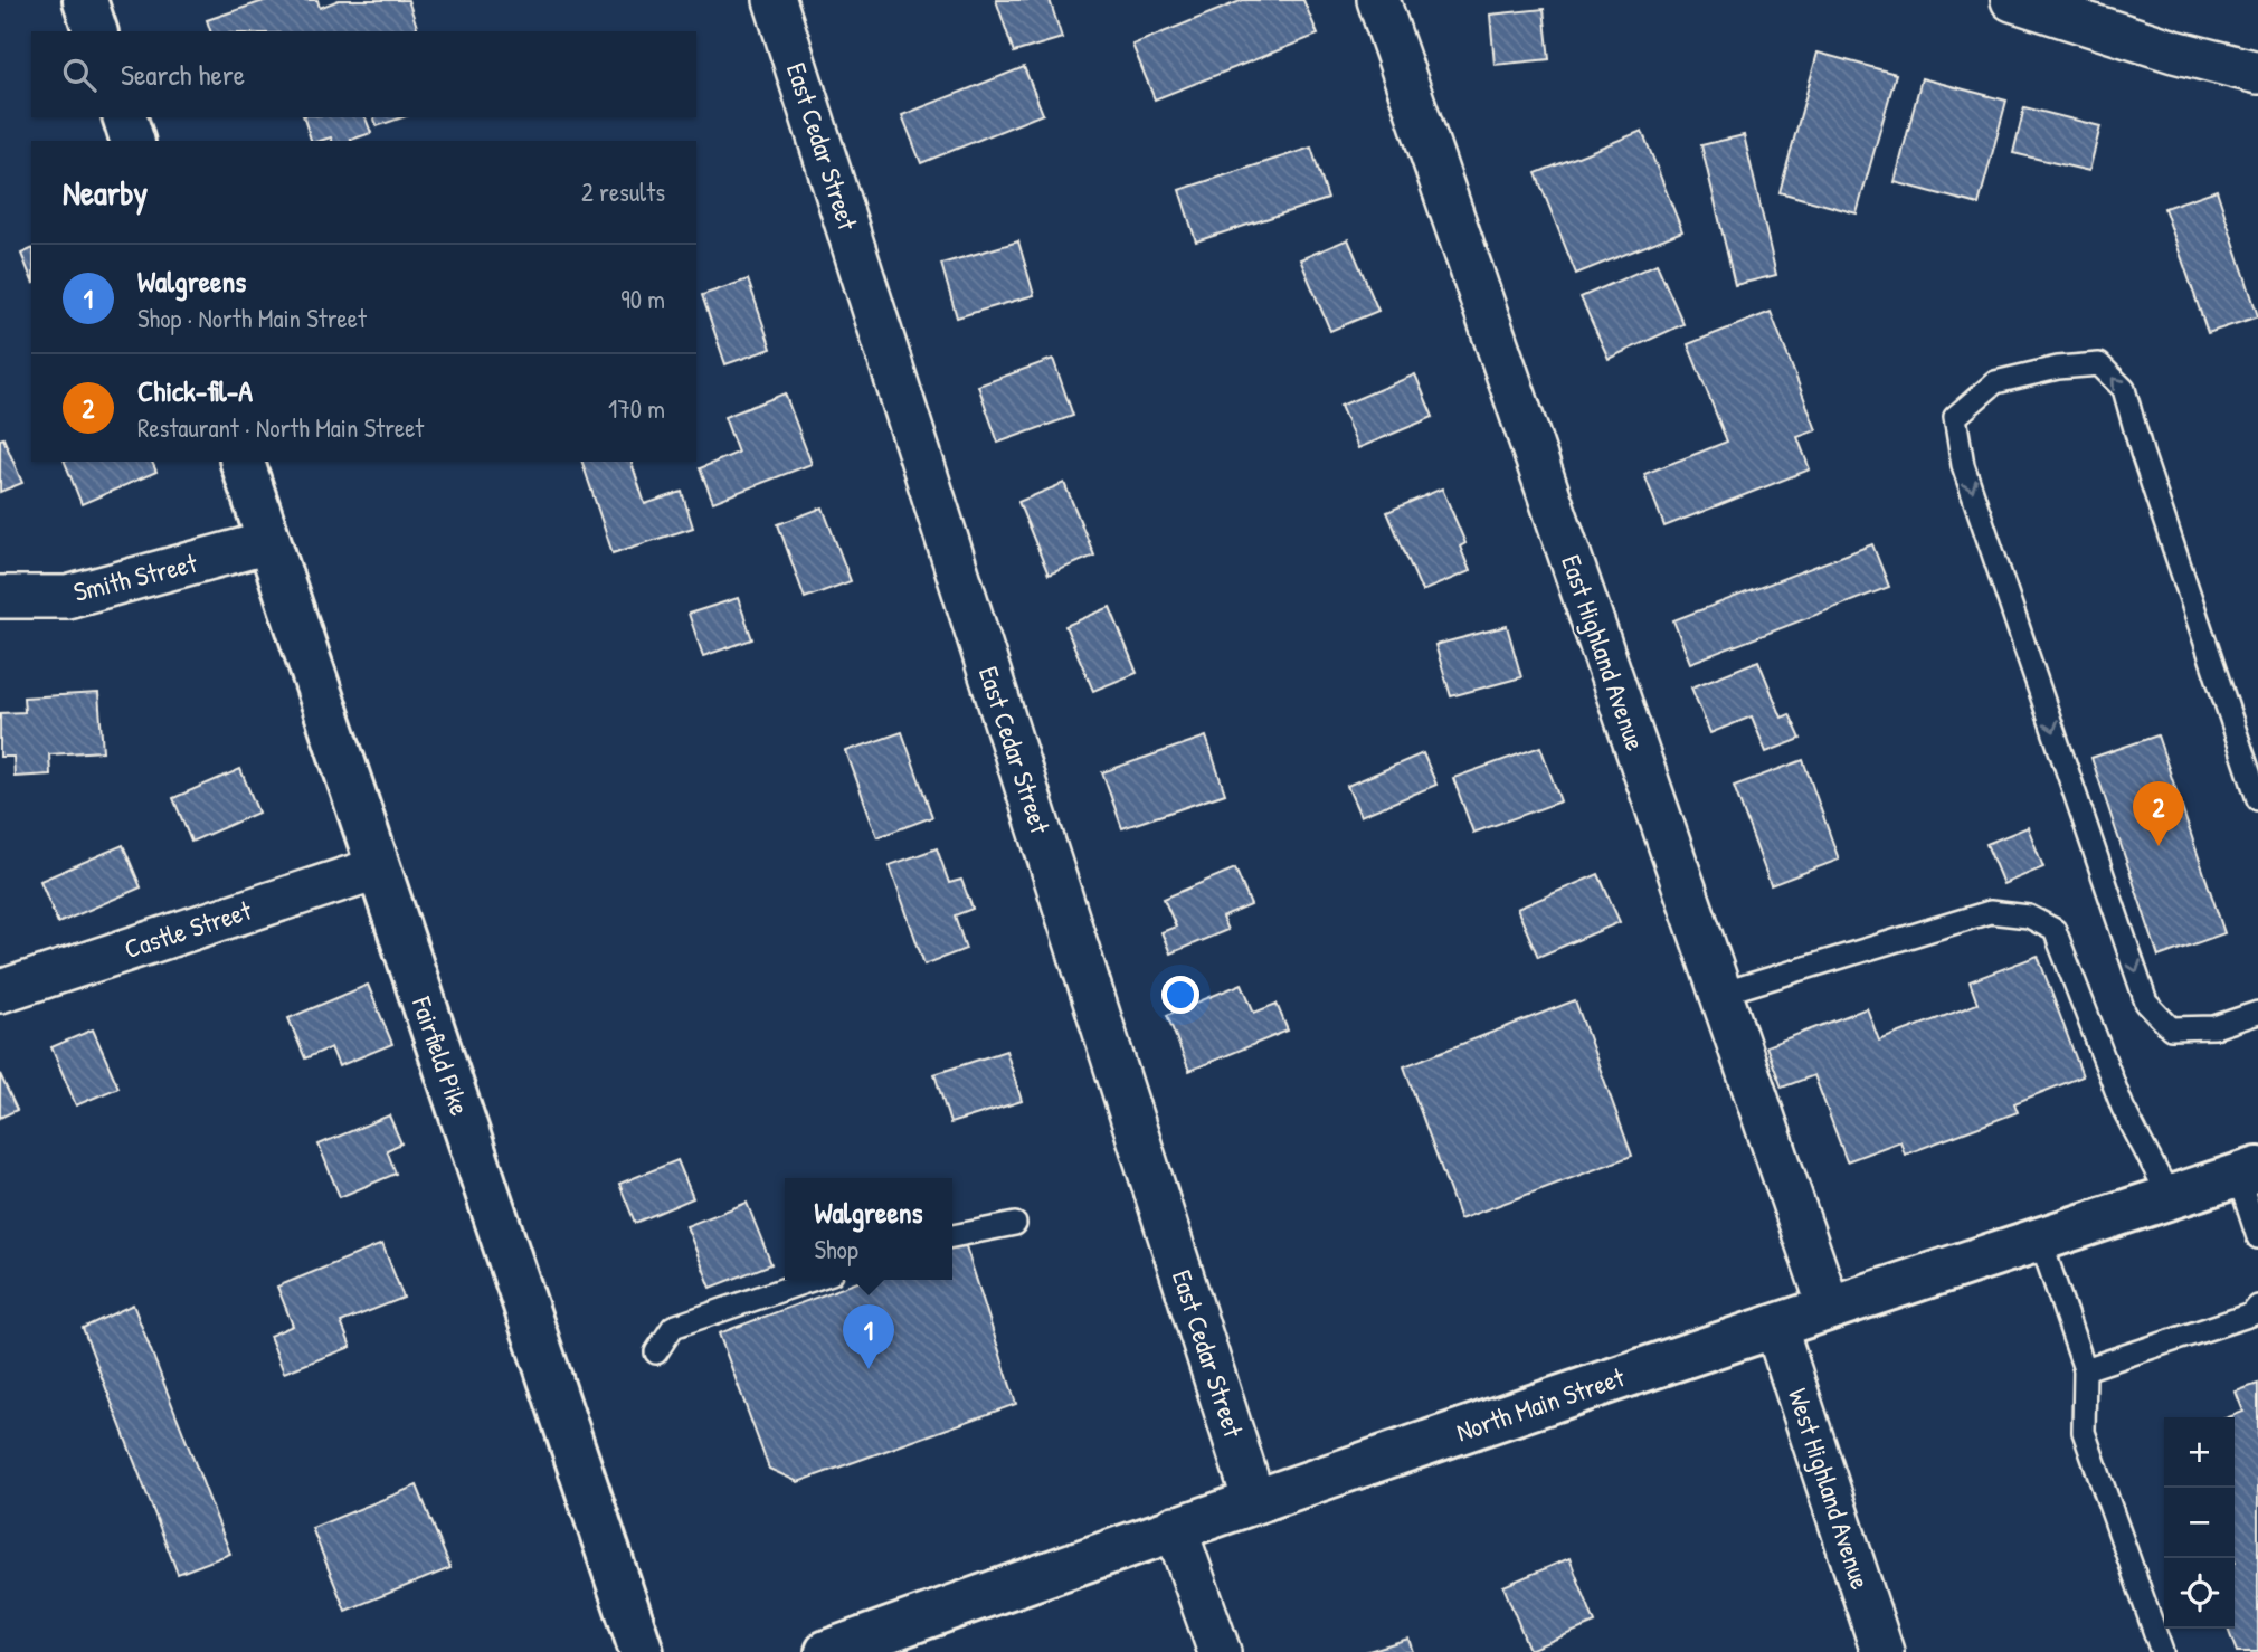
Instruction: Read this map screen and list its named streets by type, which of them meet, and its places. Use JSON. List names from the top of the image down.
{
  "streets": {
    "main road": ["Fairfield Pike", "North Main Street"],
    "street": [
      "East Cedar Street",
      "Smith Street",
      "East Highland Avenue",
      "Castle Street",
      "West Highland Avenue"
    ]
  },
  "crossings": [
    ["East Cedar Street", "North Main Street"],
    ["Smith Street", "Fairfield Pike"],
    ["East Highland Avenue", "North Main Street"],
    ["Castle Street", "Fairfield Pike"],
    ["North Main Street", "West Highland Avenue"]
  ],
  "page": {
    "search": "Search here",
    "heading": ["Nearby", "2 results"],
    "list": [
      {
        "mark": "1",
        "name": "Walgreens",
        "note": "Shop · North Main Street",
        "value": "90 m"
      },
      {
        "mark": "2",
        "name": "Chick-fil-A",
        "note": "Restaurant · North Main Street",
        "value": "170 m"
      }
    ],
    "pins": ["2", "1"],
    "popup": ["Walgreens", "Shop"],
    "map_buttons": ["+", "−"]
  }
}
